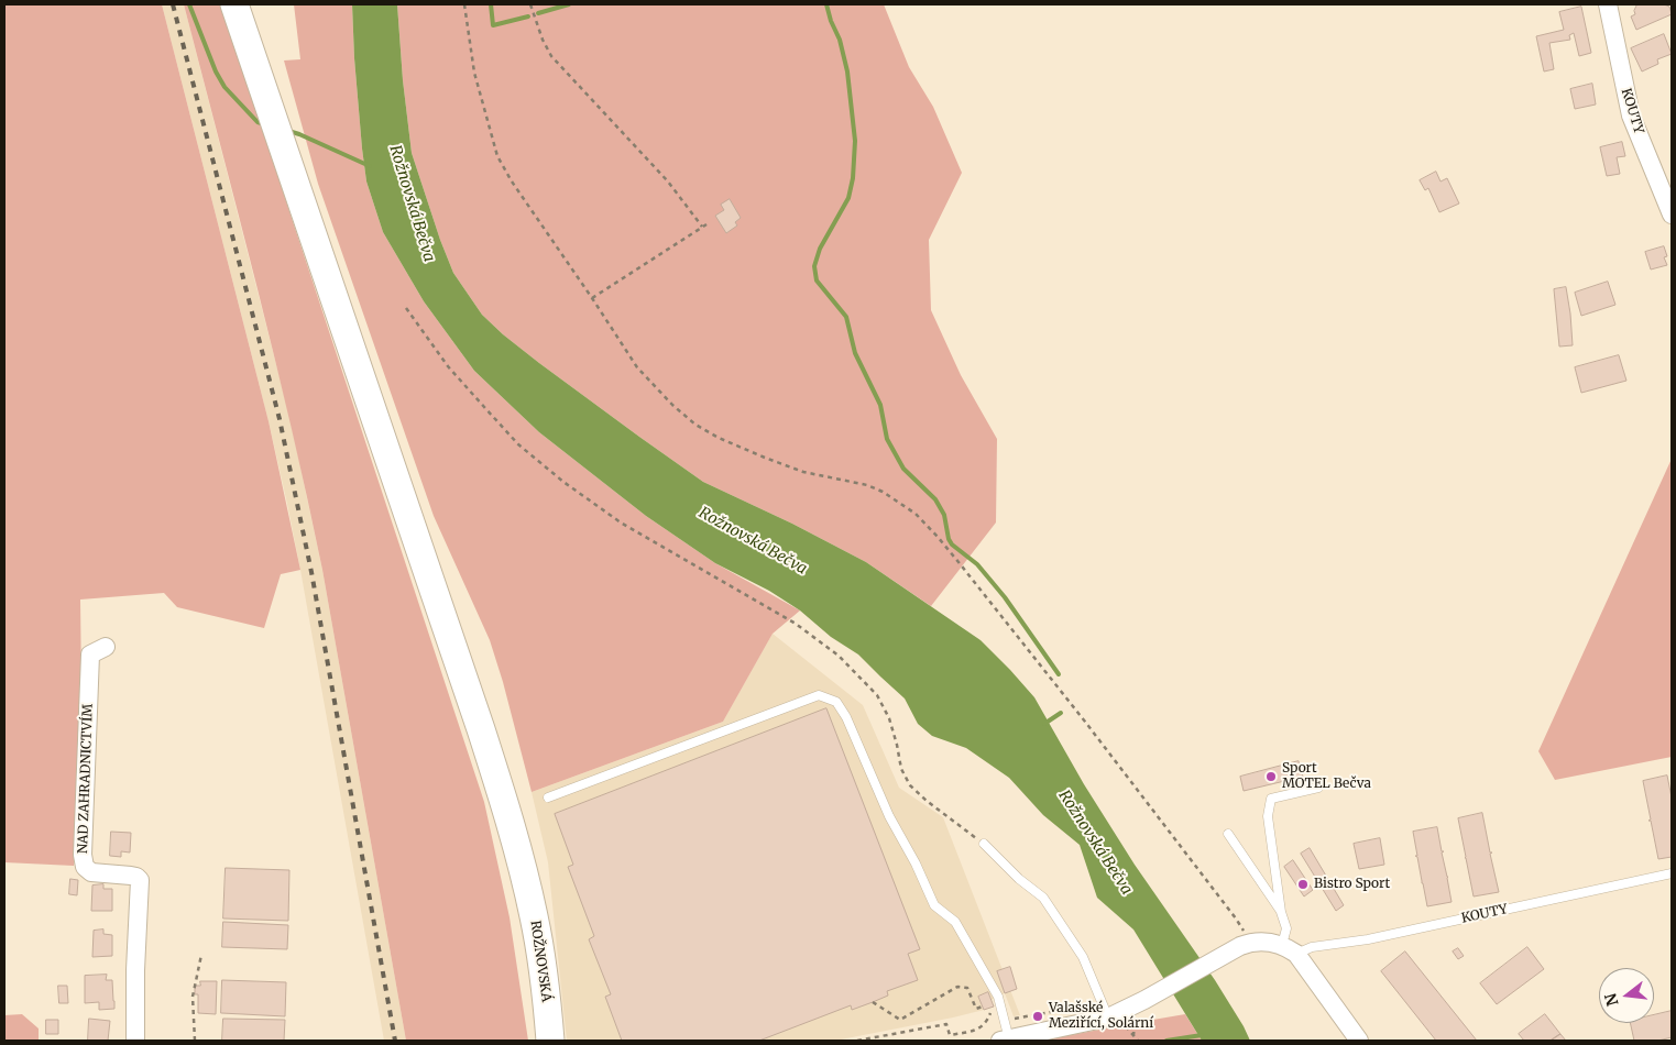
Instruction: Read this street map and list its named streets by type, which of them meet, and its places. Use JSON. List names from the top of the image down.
{
  "streets": {
    "main road": ["ROŽNOVSKÁ"],
    "street": ["KOUTY", "NAD ZAHRADNICTVÍM"]
  },
  "water": ["Rožnovská Bečva"],
  "places": ["Sport MOTEL Bečva", "Bistro Sport", "Valašské Meziřící, Solární"],
  "north": "left"
}
